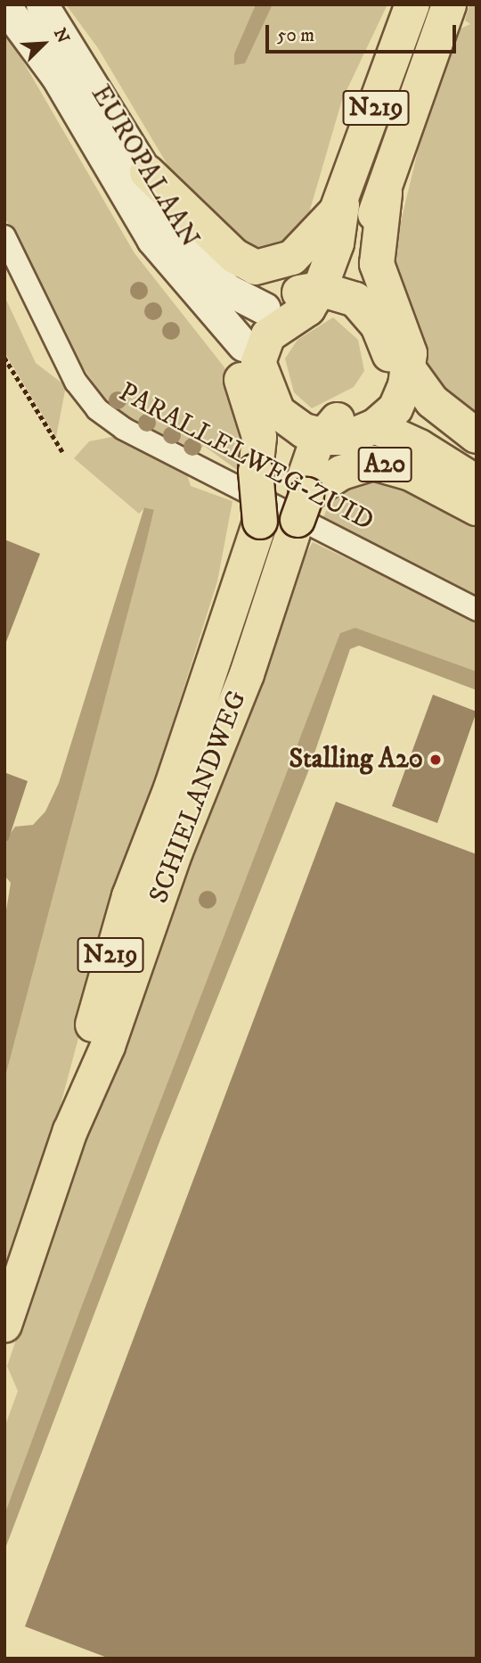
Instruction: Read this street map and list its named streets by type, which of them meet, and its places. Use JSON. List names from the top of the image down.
{
  "streets": {
    "main road": [
      "N219",
      "EUROPALAAN",
      "A20",
      "SCHIELANDWEG"
    ],
    "street": ["PARALLELWEG-ZUID"]
  },
  "crossings": [
    ["N219", "EUROPALAAN"],
    ["N219", "A20"],
    ["N219", "SCHIELANDWEG"],
    ["EUROPALAAN", "A20"],
    ["EUROPALAAN", "SCHIELANDWEG"],
    ["A20", "SCHIELANDWEG"]
  ],
  "places": ["Stalling A20"],
  "scale_bar": "50 m",
  "north": "top right"
}
